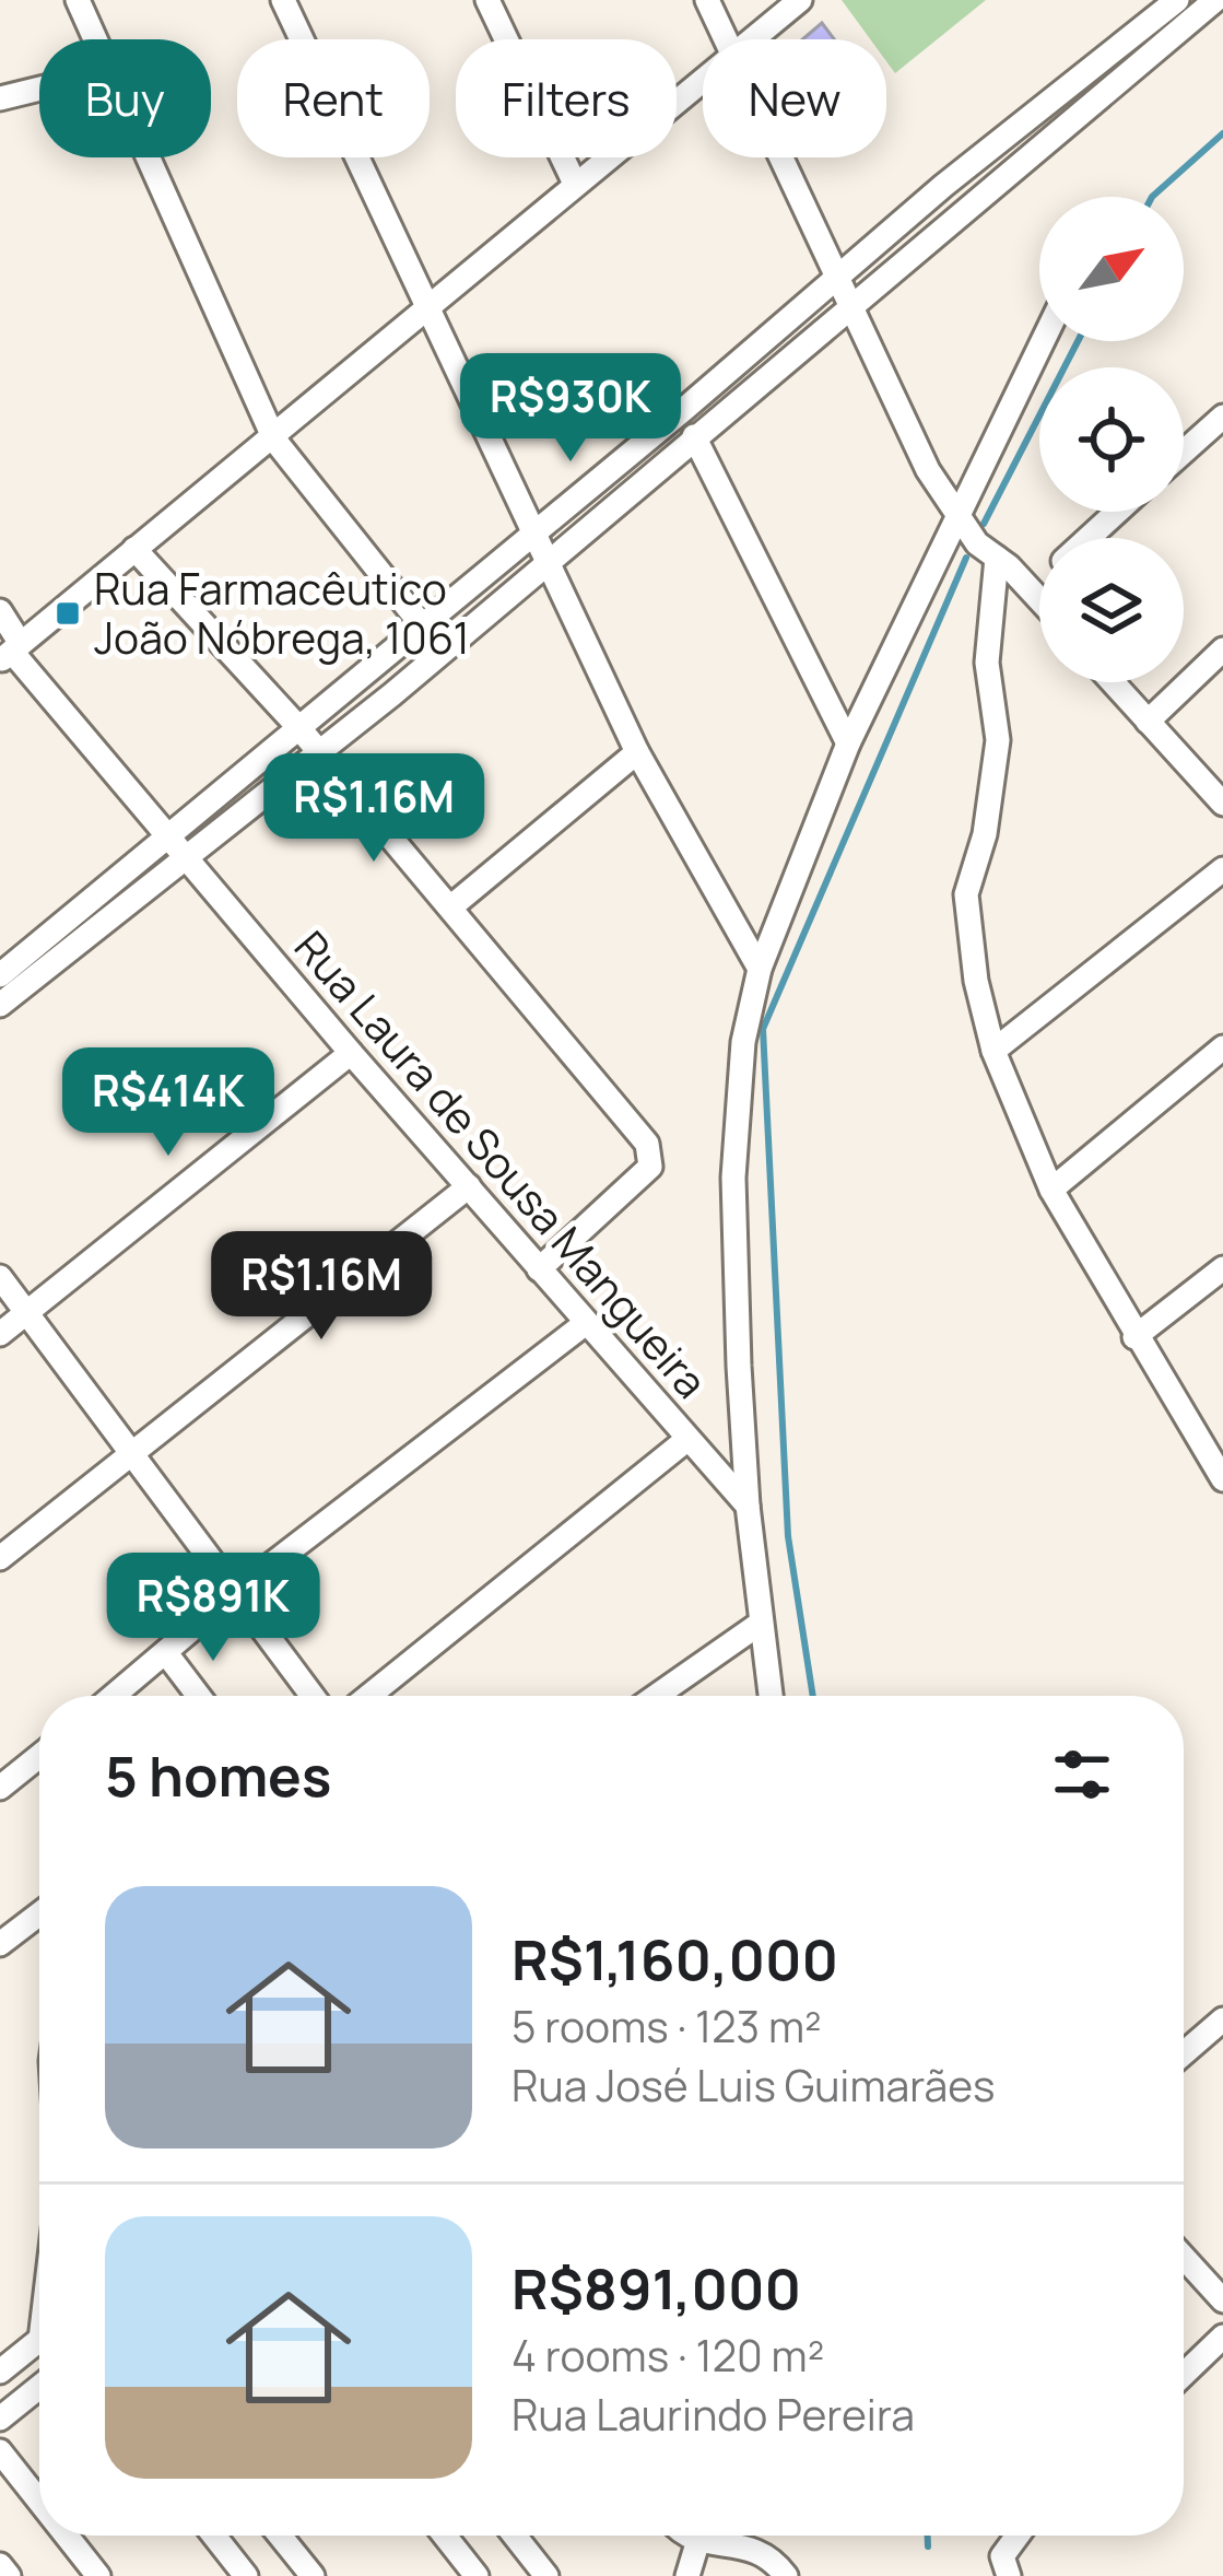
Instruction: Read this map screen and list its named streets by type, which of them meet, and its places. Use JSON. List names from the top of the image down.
{
  "streets": {
    "street": ["Rua Laura de Sousa Mangueira"]
  },
  "places": {
    "transit": ["Rua Farmacêutico João Nóbrega, 1061"]
  },
  "north": "top right",
  "page": {
    "chip": [
      "Buy",
      "Rent",
      "Filters",
      "New"
    ],
    "price": [
      "R$930K",
      "R$1.16M",
      "R$414K",
      "R$1.16M",
      "R$891K"
    ],
    "heading": "5 homes",
    "list": [
      {
        "name": "R$1,160,000",
        "note": "5 rooms · 123 m² · Rua José Luis Guimarães"
      },
      {
        "name": "R$891,000",
        "note": "4 rooms · 120 m² · Rua Laurindo Pereira"
      }
    ]
  }
}
